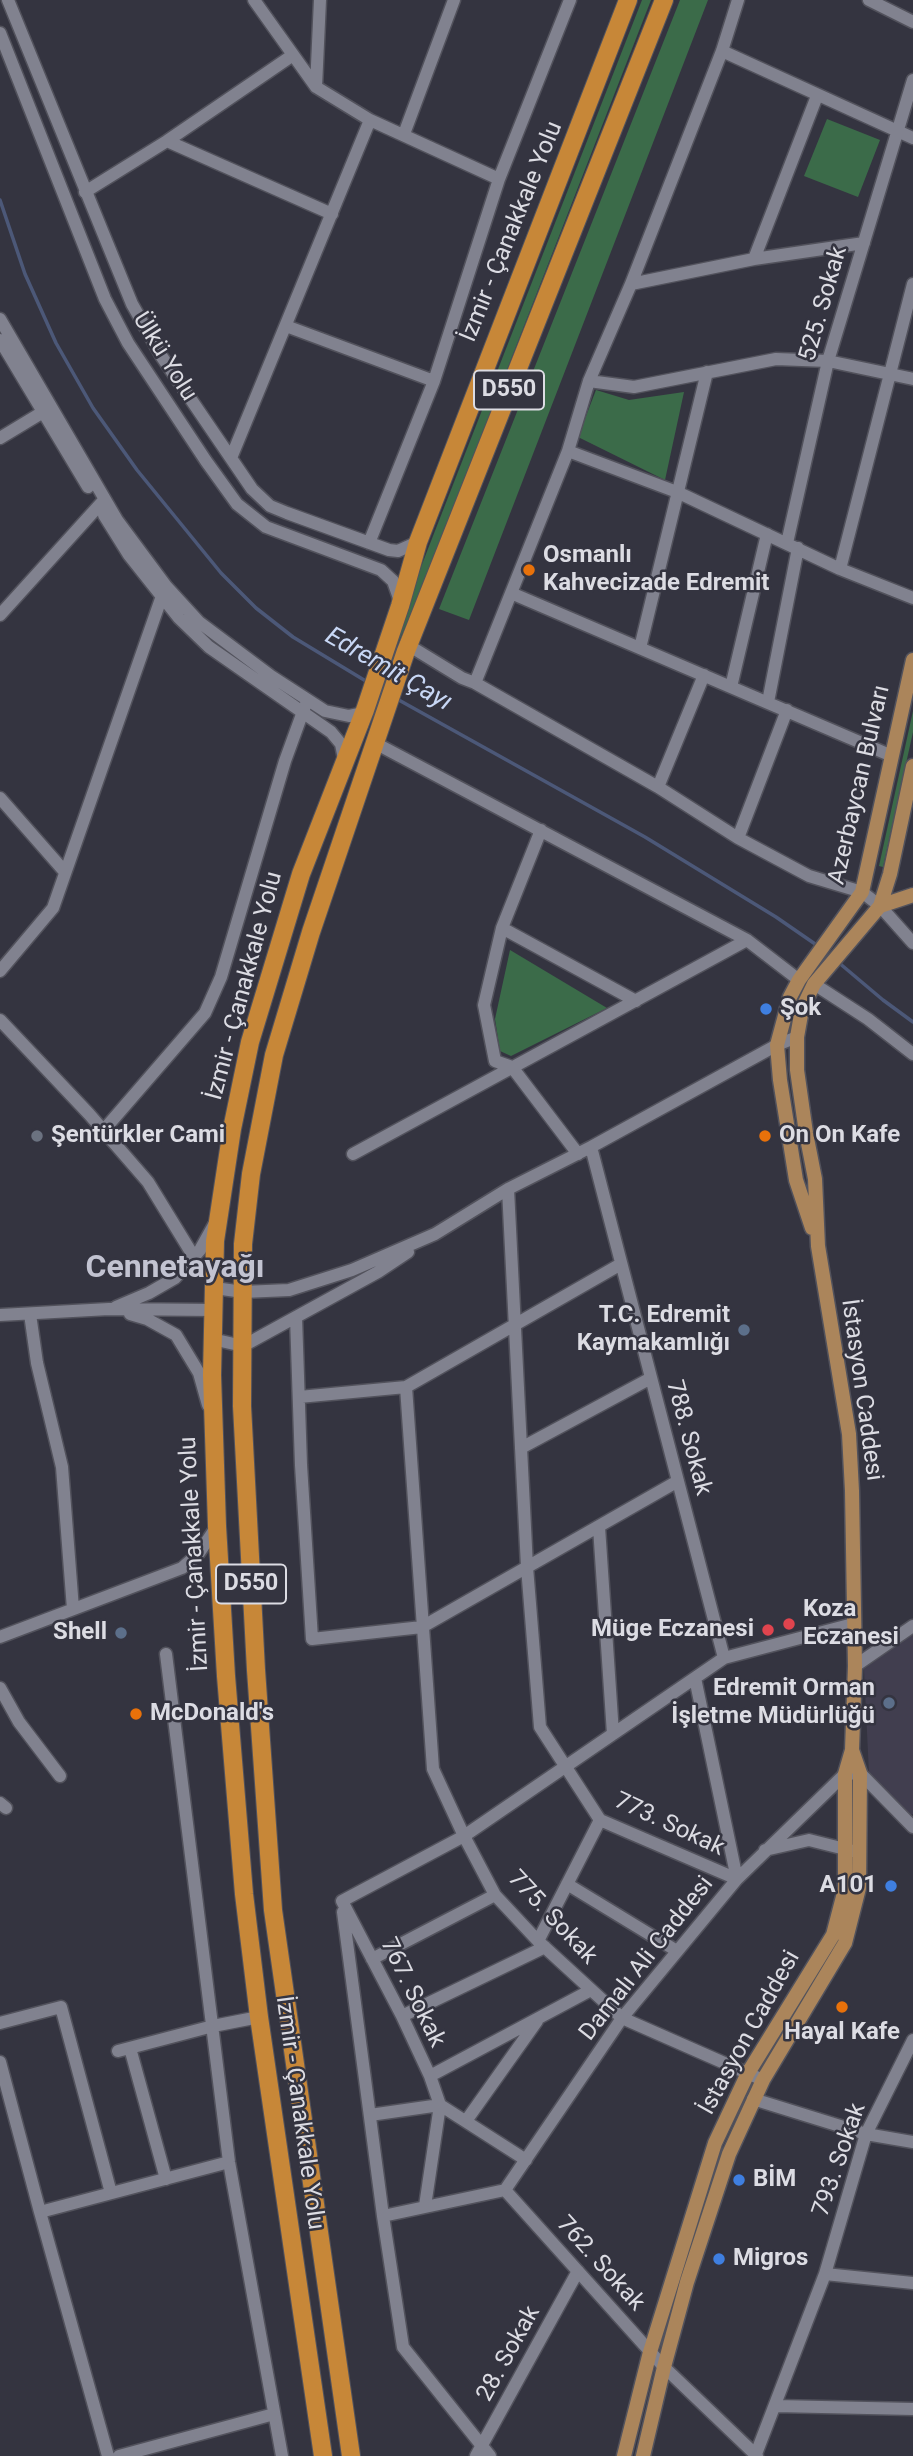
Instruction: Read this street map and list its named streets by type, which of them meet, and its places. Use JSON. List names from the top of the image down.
{
  "streets": {
    "highway": ["İzmir - Çanakkale Yolu", "D550"],
    "main road": ["Azerbaycan Bulvarı", "İstasyon Caddesi"],
    "street": [
      "525. Sokak",
      "Ülkü Yolu",
      "788. Sokak",
      "773. Sokak",
      "775. Sokak",
      "Damalı Ali Caddesi",
      "767. Sokak",
      "793. Sokak",
      "762. Sokak",
      "28. Sokak"
    ]
  },
  "crossings": [
    ["İzmir - Çanakkale Yolu", "Ülkü Yolu"],
    ["Azerbaycan Bulvarı", "İstasyon Caddesi"],
    ["İstasyon Caddesi", "775. Sokak"],
    ["İstasyon Caddesi", "Damalı Ali Caddesi"],
    ["İstasyon Caddesi", "762. Sokak"],
    ["773. Sokak", "Damalı Ali Caddesi"],
    ["775. Sokak", "Damalı Ali Caddesi"],
    ["Damalı Ali Caddesi", "762. Sokak"],
    ["793. Sokak", "762. Sokak"],
    ["762. Sokak", "28. Sokak"]
  ],
  "districts": ["Cennetayağı"],
  "water": ["Edremit Çayı"],
  "places": [
    "Osmanlı Kahvecizade Edremit",
    "Şok",
    "Şentürkler Cami",
    "On On Kafe",
    "T.C. Edremit Kaymakamlığı",
    "Koza Eczanesi",
    "Müge Eczanesi",
    "Shell",
    "Edremit Orman İşletme Müdürlüğü",
    "McDonald's",
    "A101",
    "Hayal Kafe",
    "BİM",
    "Migros"
  ]
}
